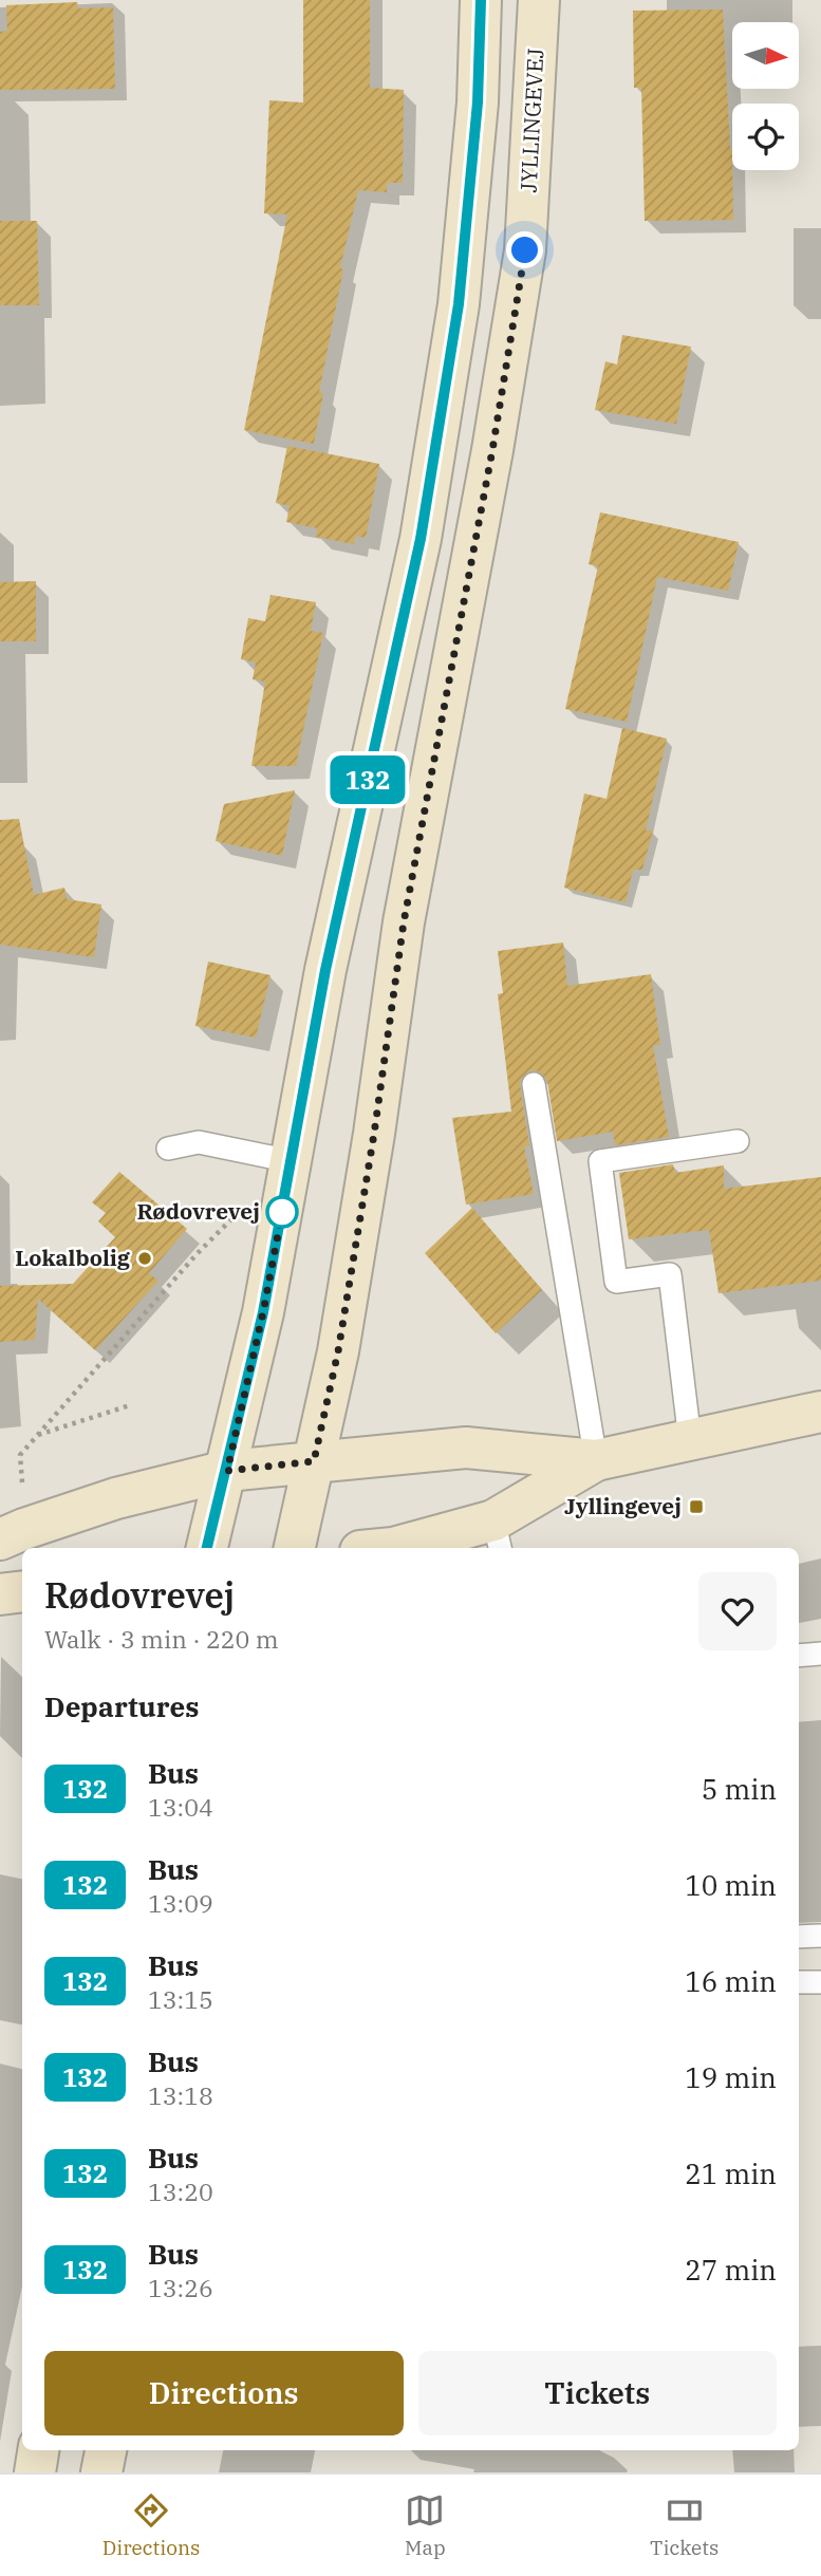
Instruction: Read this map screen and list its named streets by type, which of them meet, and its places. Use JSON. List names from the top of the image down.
{
  "streets": {
    "street": ["JYLLINGEVEJ"]
  },
  "places": {
    "other": ["Rødovrevej", "Lokalbolig"],
    "transit": ["Jyllingevej"]
  },
  "lines": ["bus line 132"],
  "north": "right",
  "page": {
    "on_map": "132",
    "heading": [
      ["Rødovrevej", "Walk · 3 min · 220 m"],
      "Departures"
    ],
    "list": [
      {
        "mark": "132",
        "name": "Bus",
        "note": "13:04",
        "value": "5 min"
      },
      {
        "mark": "132",
        "name": "Bus",
        "note": "13:09",
        "value": "10 min"
      },
      {
        "mark": "132",
        "name": "Bus",
        "note": "13:15",
        "value": "16 min"
      },
      {
        "mark": "132",
        "name": "Bus",
        "note": "13:18",
        "value": "19 min"
      },
      {
        "mark": "132",
        "name": "Bus",
        "note": "13:20",
        "value": "21 min"
      },
      {
        "mark": "132",
        "name": "Bus",
        "note": "13:26",
        "value": "27 min"
      }
    ],
    "buttons": ["Directions", "Tickets"],
    "tabs": ["Directions", "Map", "Tickets"]
  }
}
